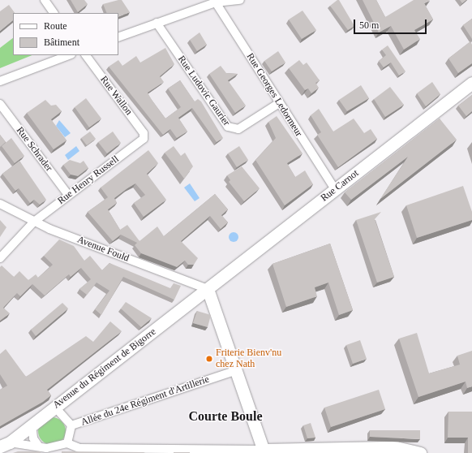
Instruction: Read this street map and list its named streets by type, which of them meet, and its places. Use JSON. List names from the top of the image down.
{
  "streets": {
    "main road": ["Rue Carnot", "Avenue du Régiment de Bigorre"],
    "street": [
      "Rue Ludovic Gaurier",
      "Rue Georges Ledormeur",
      "Rue Wallon",
      "Rue Schrader",
      "Rue Henry Russell",
      "Avenue Fould",
      "Allée du 24e Régiment d'Artillerie"
    ]
  },
  "crossings": [
    ["Rue Ludovic Gaurier", "Rue Georges Ledormeur"],
    ["Rue Georges Ledormeur", "Rue Carnot"],
    ["Rue Wallon", "Rue Henry Russell"],
    ["Rue Schrader", "Rue Henry Russell"],
    ["Rue Henry Russell", "Avenue Fould"],
    ["Rue Carnot", "Avenue Fould"],
    ["Rue Carnot", "Avenue du Régiment de Bigorre"],
    ["Avenue Fould", "Avenue du Régiment de Bigorre"],
    ["Avenue du Régiment de Bigorre", "Allée du 24e Régiment d'Artillerie"]
  ],
  "districts": ["Courte Boule"],
  "places": ["Friterie Bienv'nu chez Nath"],
  "legend": ["Route", "Bâtiment"],
  "scale_bar": "50 m"
}
